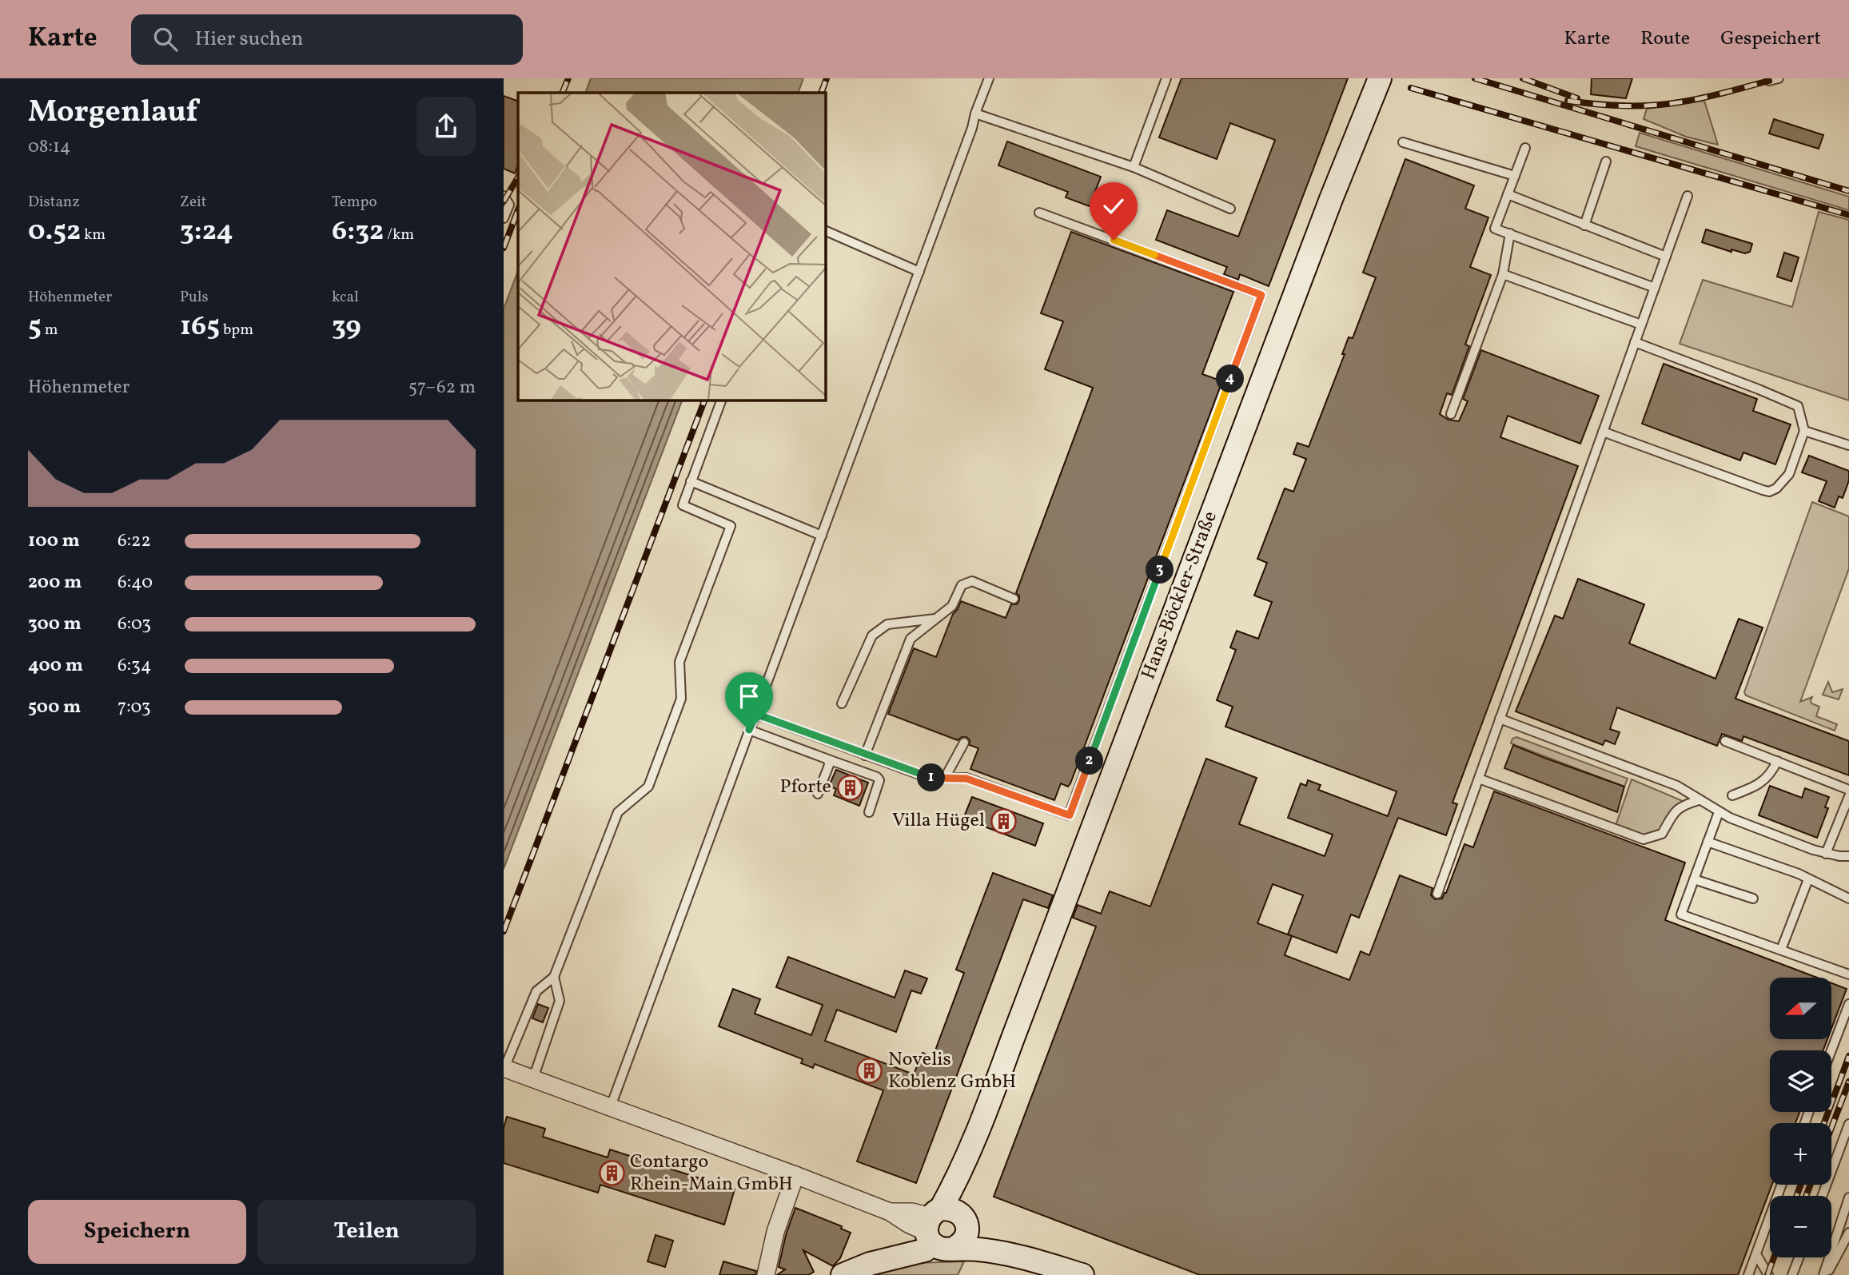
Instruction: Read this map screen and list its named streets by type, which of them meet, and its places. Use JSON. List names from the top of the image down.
{
  "streets": {
    "main road": ["Hans-Böckler-Straße"]
  },
  "places": {
    "building": [
      "Pforte",
      "Villa Hügel",
      "Novelis Koblenz GmbH",
      "Contargo Rhein-Main GmbH"
    ]
  },
  "north": "left",
  "page": {
    "header": "Karte",
    "search": "Hier suchen",
    "nav": ["Karte", "Route", "Gespeichert"],
    "heading": ["Morgenlauf", "08:14"],
    "stats": [
      ["Distanz", "0.52 km"],
      ["Zeit", "3:24"],
      ["Tempo", "6:32 /km"],
      ["Höhenmeter", "5 m"],
      ["Puls", "165 bpm"],
      ["kcal", "39"]
    ],
    "chart": ["Höhenmeter", "57–62 m"],
    "pins": [
      "4",
      "3",
      "2",
      "1"
    ],
    "list": [
      {
        "name": "100 m",
        "note": "6:22"
      },
      {
        "name": "200 m",
        "note": "6:40"
      },
      {
        "name": "300 m",
        "note": "6:03"
      },
      {
        "name": "400 m",
        "note": "6:34"
      },
      {
        "name": "500 m",
        "note": "7:03"
      }
    ],
    "map_buttons": ["+", "−"],
    "buttons": ["Speichern", "Teilen"]
  }
}
